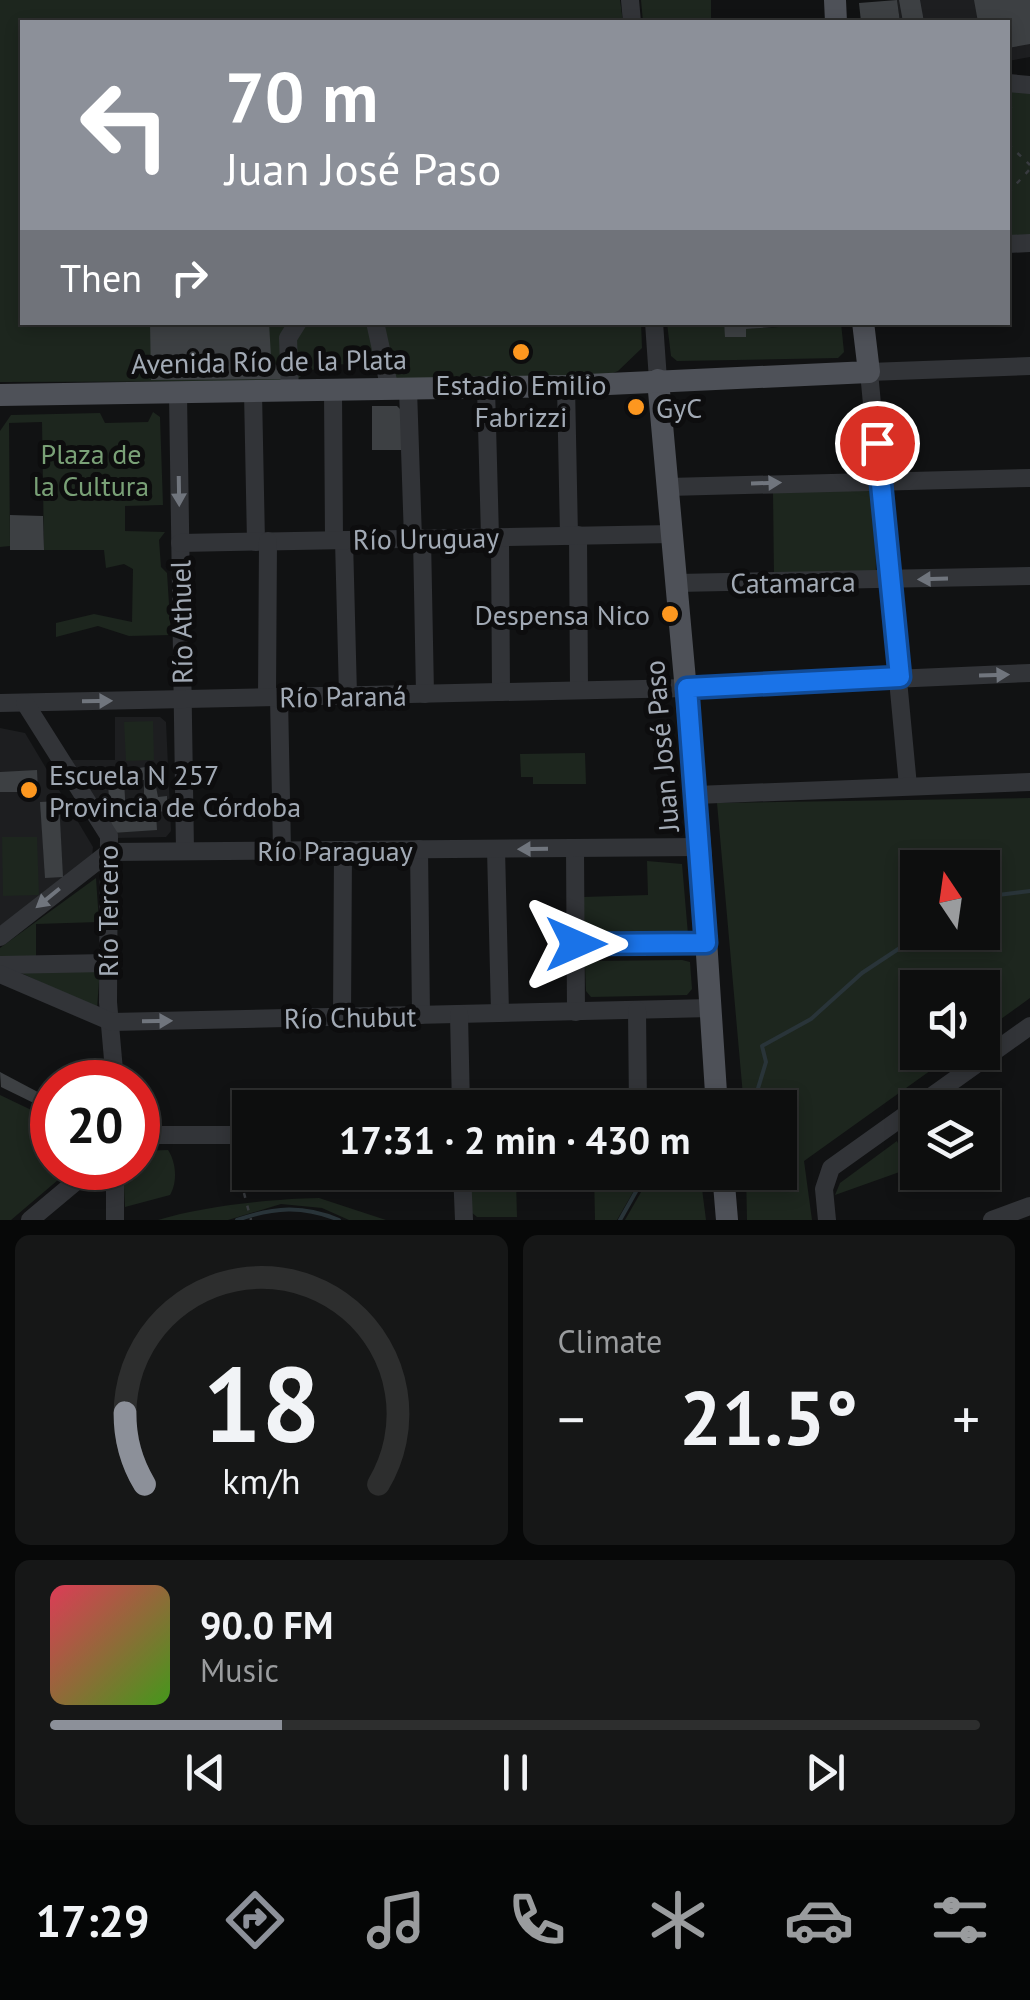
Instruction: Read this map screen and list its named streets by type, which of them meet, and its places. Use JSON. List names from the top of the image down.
{
  "streets": {
    "main road": ["Avenida Río de la Plata", "Juan José Paso"],
    "street": [
      "Río Uruguay",
      "Catamarca",
      "Río Athuel",
      "Río Paraná",
      "Río Paraguay",
      "Río Tercero",
      "Río Chubut"
    ]
  },
  "crossings": [
    ["Avenida Río de la Plata", "Río Athuel"],
    ["Avenida Río de la Plata", "Juan José Paso"],
    ["Río Uruguay", "Río Athuel"],
    ["Río Uruguay", "Juan José Paso"],
    ["Catamarca", "Juan José Paso"],
    ["Río Athuel", "Río Paraná"],
    ["Río Athuel", "Río Paraguay"],
    ["Río Paraná", "Juan José Paso"],
    ["Río Paraná", "Río Tercero"],
    ["Juan José Paso", "Río Paraguay"],
    ["Juan José Paso", "Río Chubut"],
    ["Río Paraguay", "Río Tercero"],
    ["Río Tercero", "Río Chubut"]
  ],
  "parks": ["Plaza de la Cultura"],
  "places": [
    "Estadio Emilio Fabrizzi",
    "GyC",
    "Despensa Nico",
    "Escuela N 257 Provincia de Córdoba"
  ],
  "north": "top",
  "page": {
    "turn": ["70 m", "Juan José Paso"],
    "then": "Then",
    "limit": "20",
    "trip": "17:31 · 2 min · 430 m",
    "tile": "Climate",
    "heat": ["−", "21.5°", "+"],
    "song": ["90.0 FM", "Music"],
    "tabs": "17:29",
    "gauge": ["18", "km/h"]
  }
}
